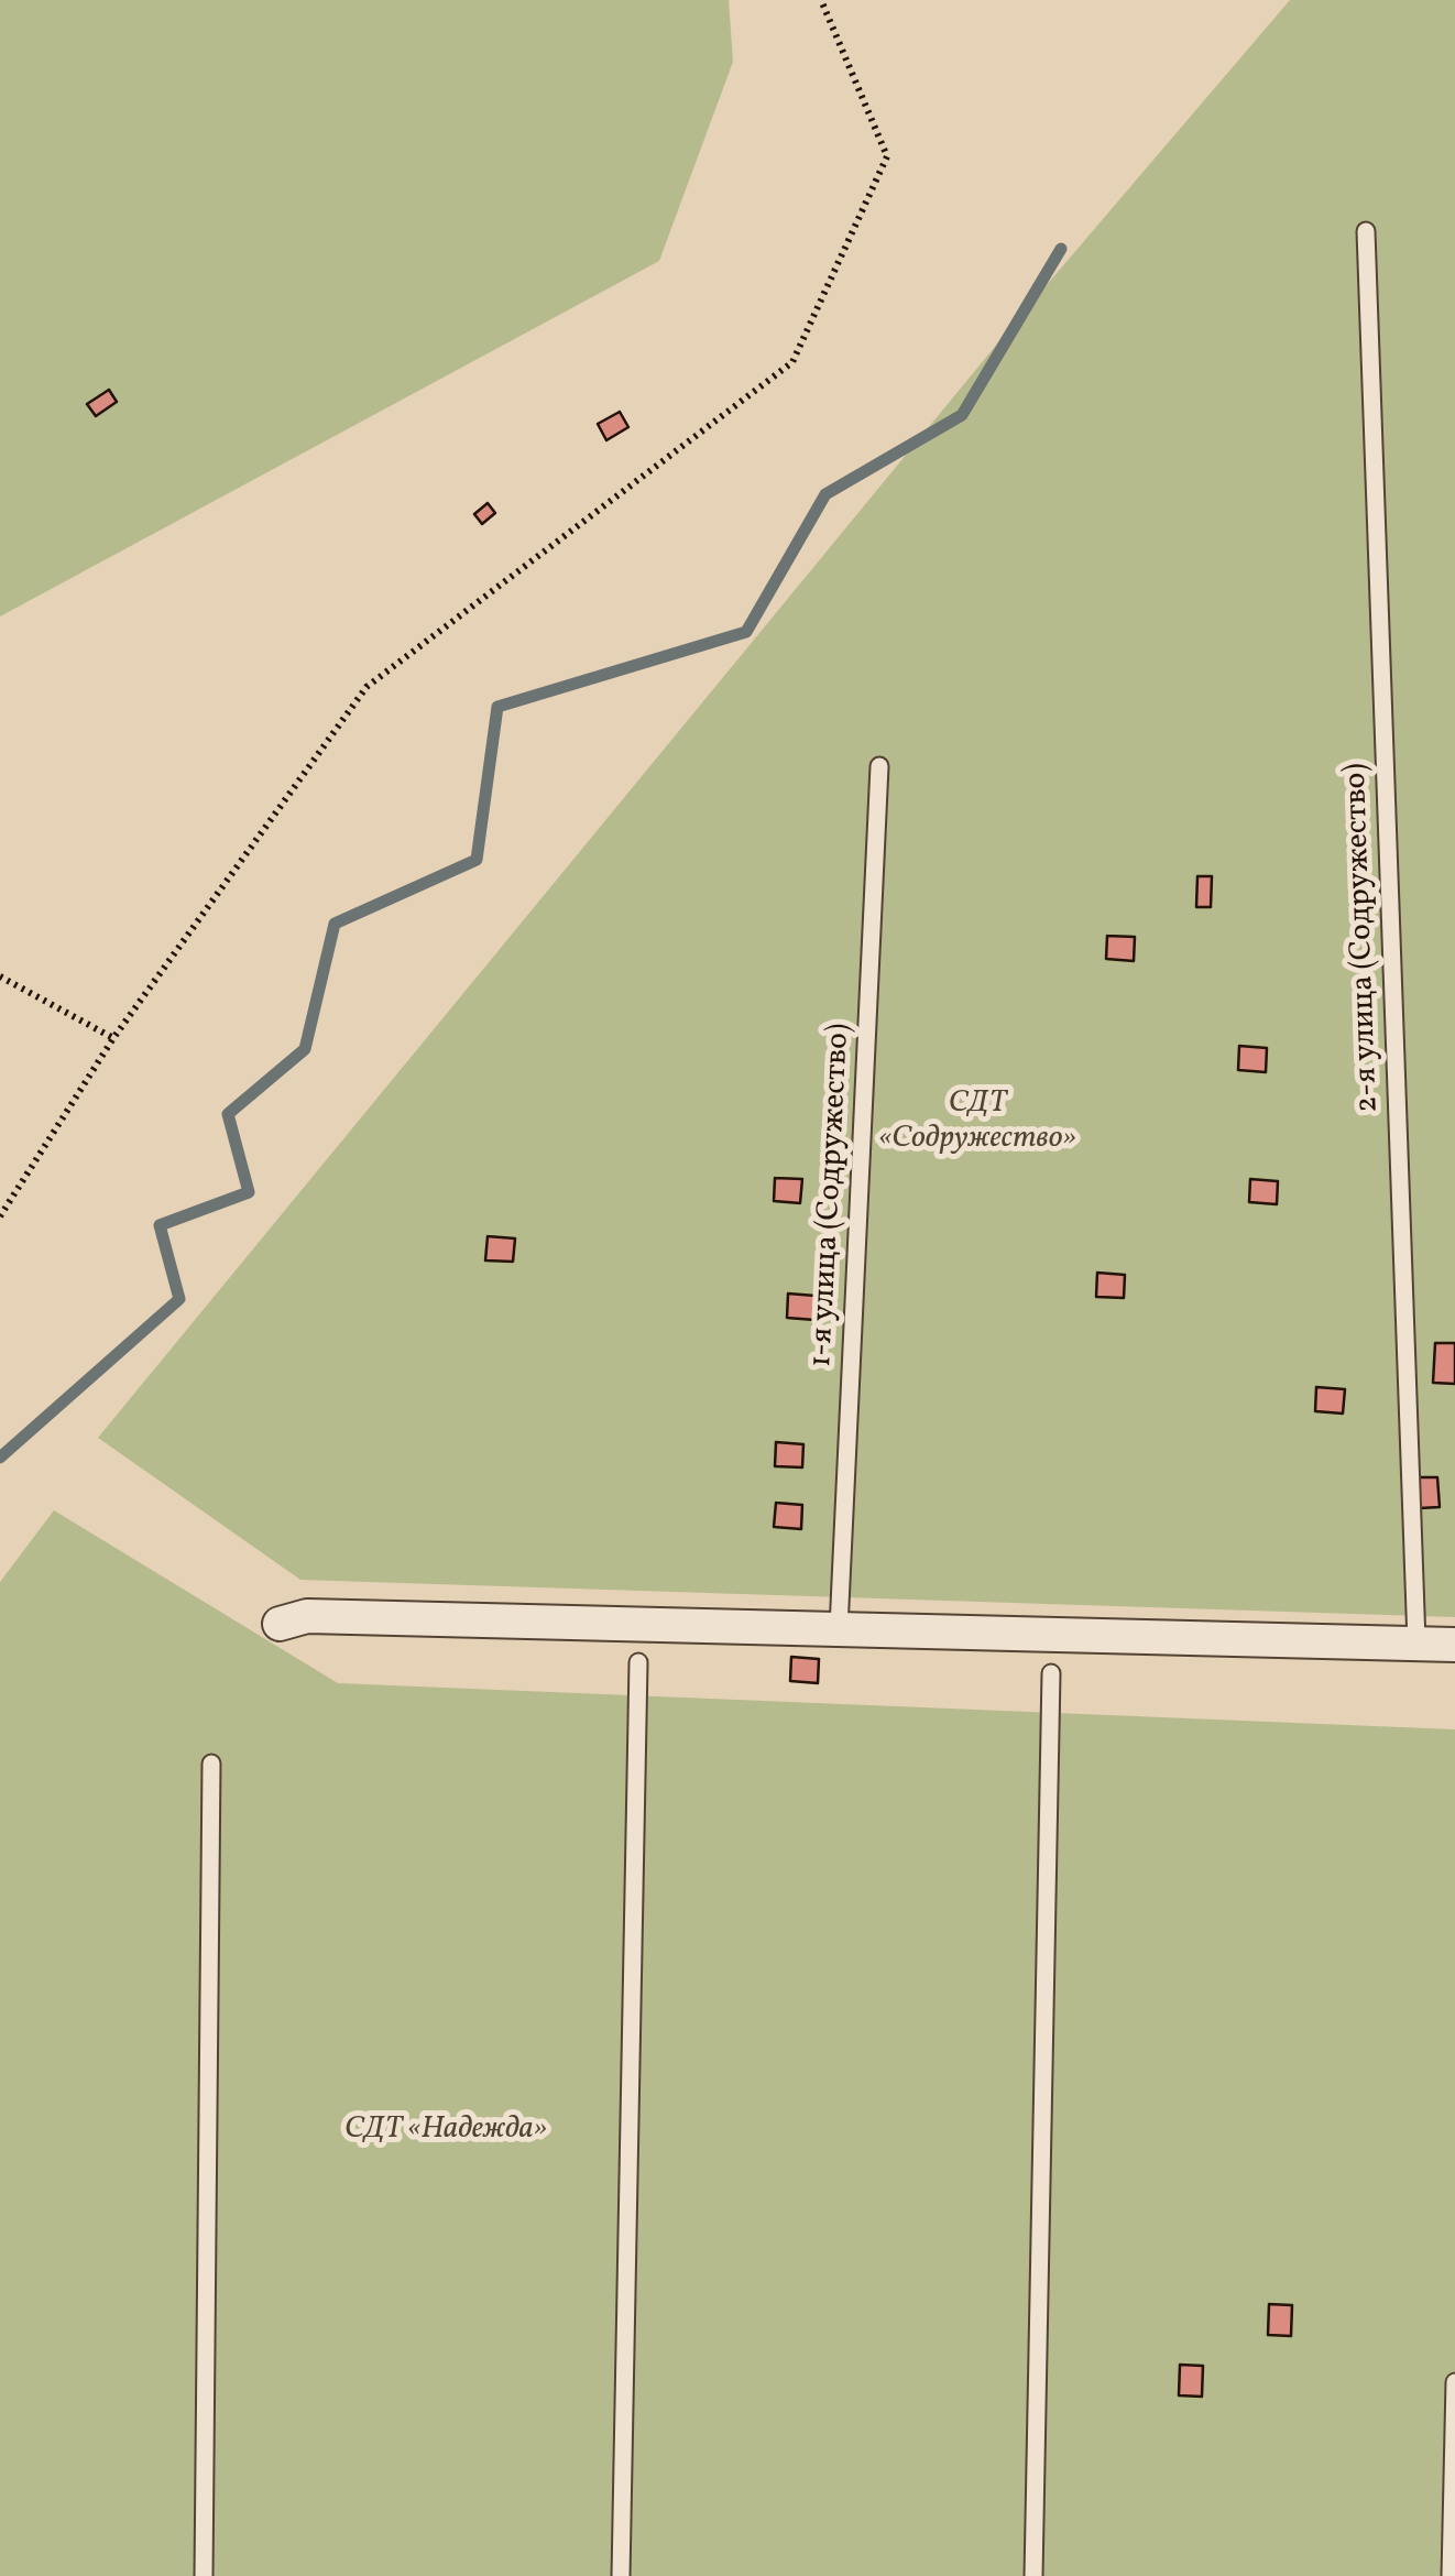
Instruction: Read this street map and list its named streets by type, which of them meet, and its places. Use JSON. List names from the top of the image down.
{
  "streets": {
    "lane": ["2-я улица (Содружество)", "1-я улица (Содружество)"]
  },
  "parks": ["СДТ «Содружество»", "СДТ «Надежда»"]
}
